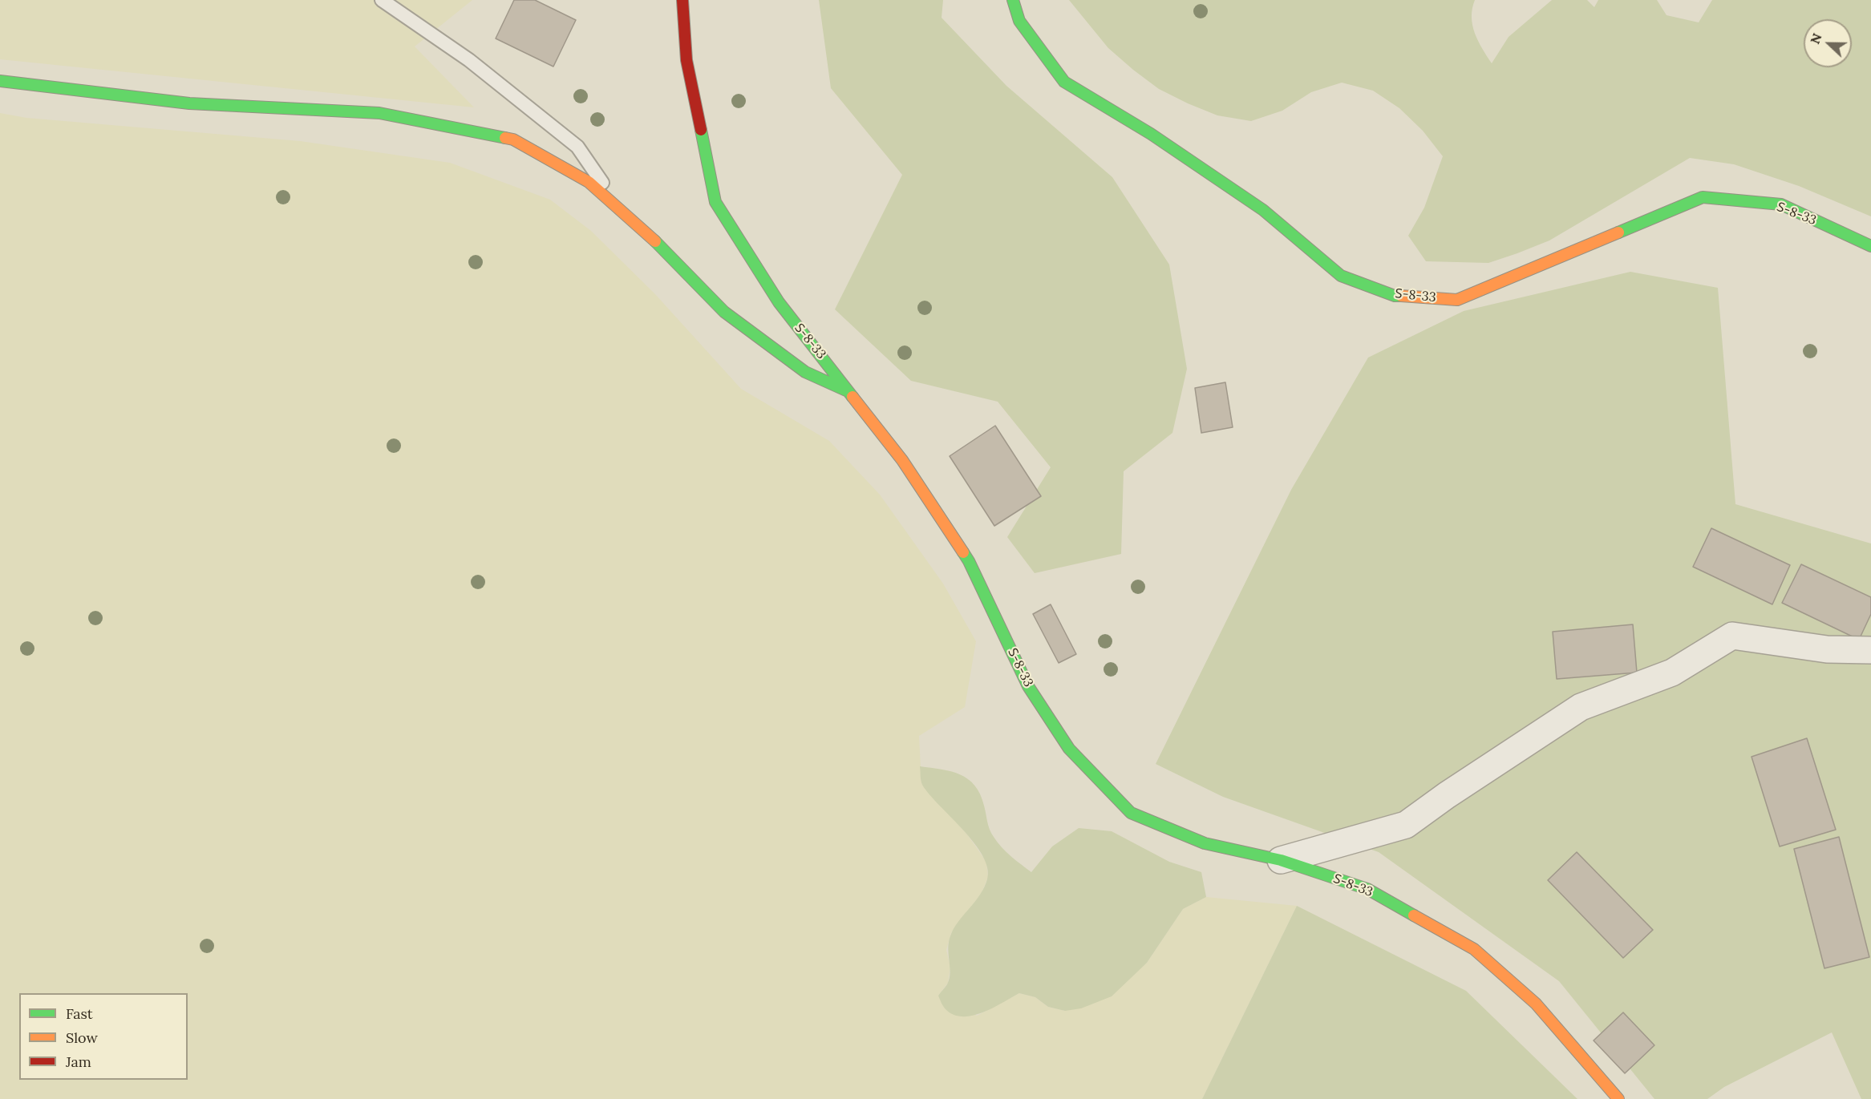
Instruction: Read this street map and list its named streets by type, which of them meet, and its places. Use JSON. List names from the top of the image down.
{
  "streets": {
    "street": ["Տ-8-33"]
  },
  "legend": ["Fast", "Slow", "Jam"],
  "north": "left"
}
